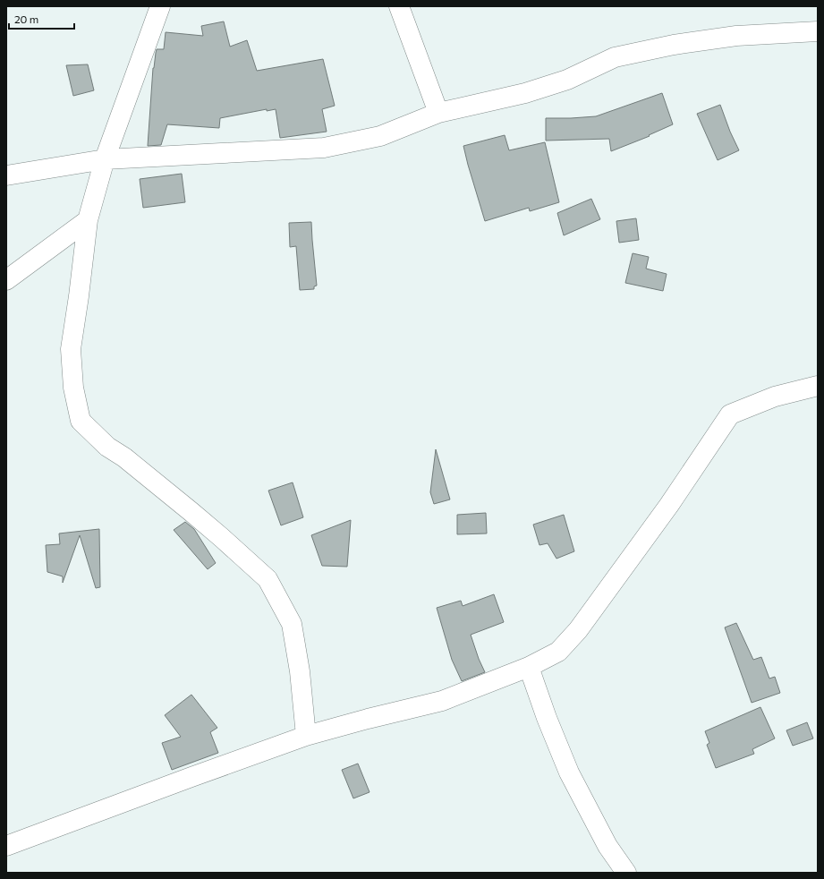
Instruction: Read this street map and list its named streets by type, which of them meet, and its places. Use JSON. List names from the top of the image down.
{
  "scale_bar": "20 m"
}
